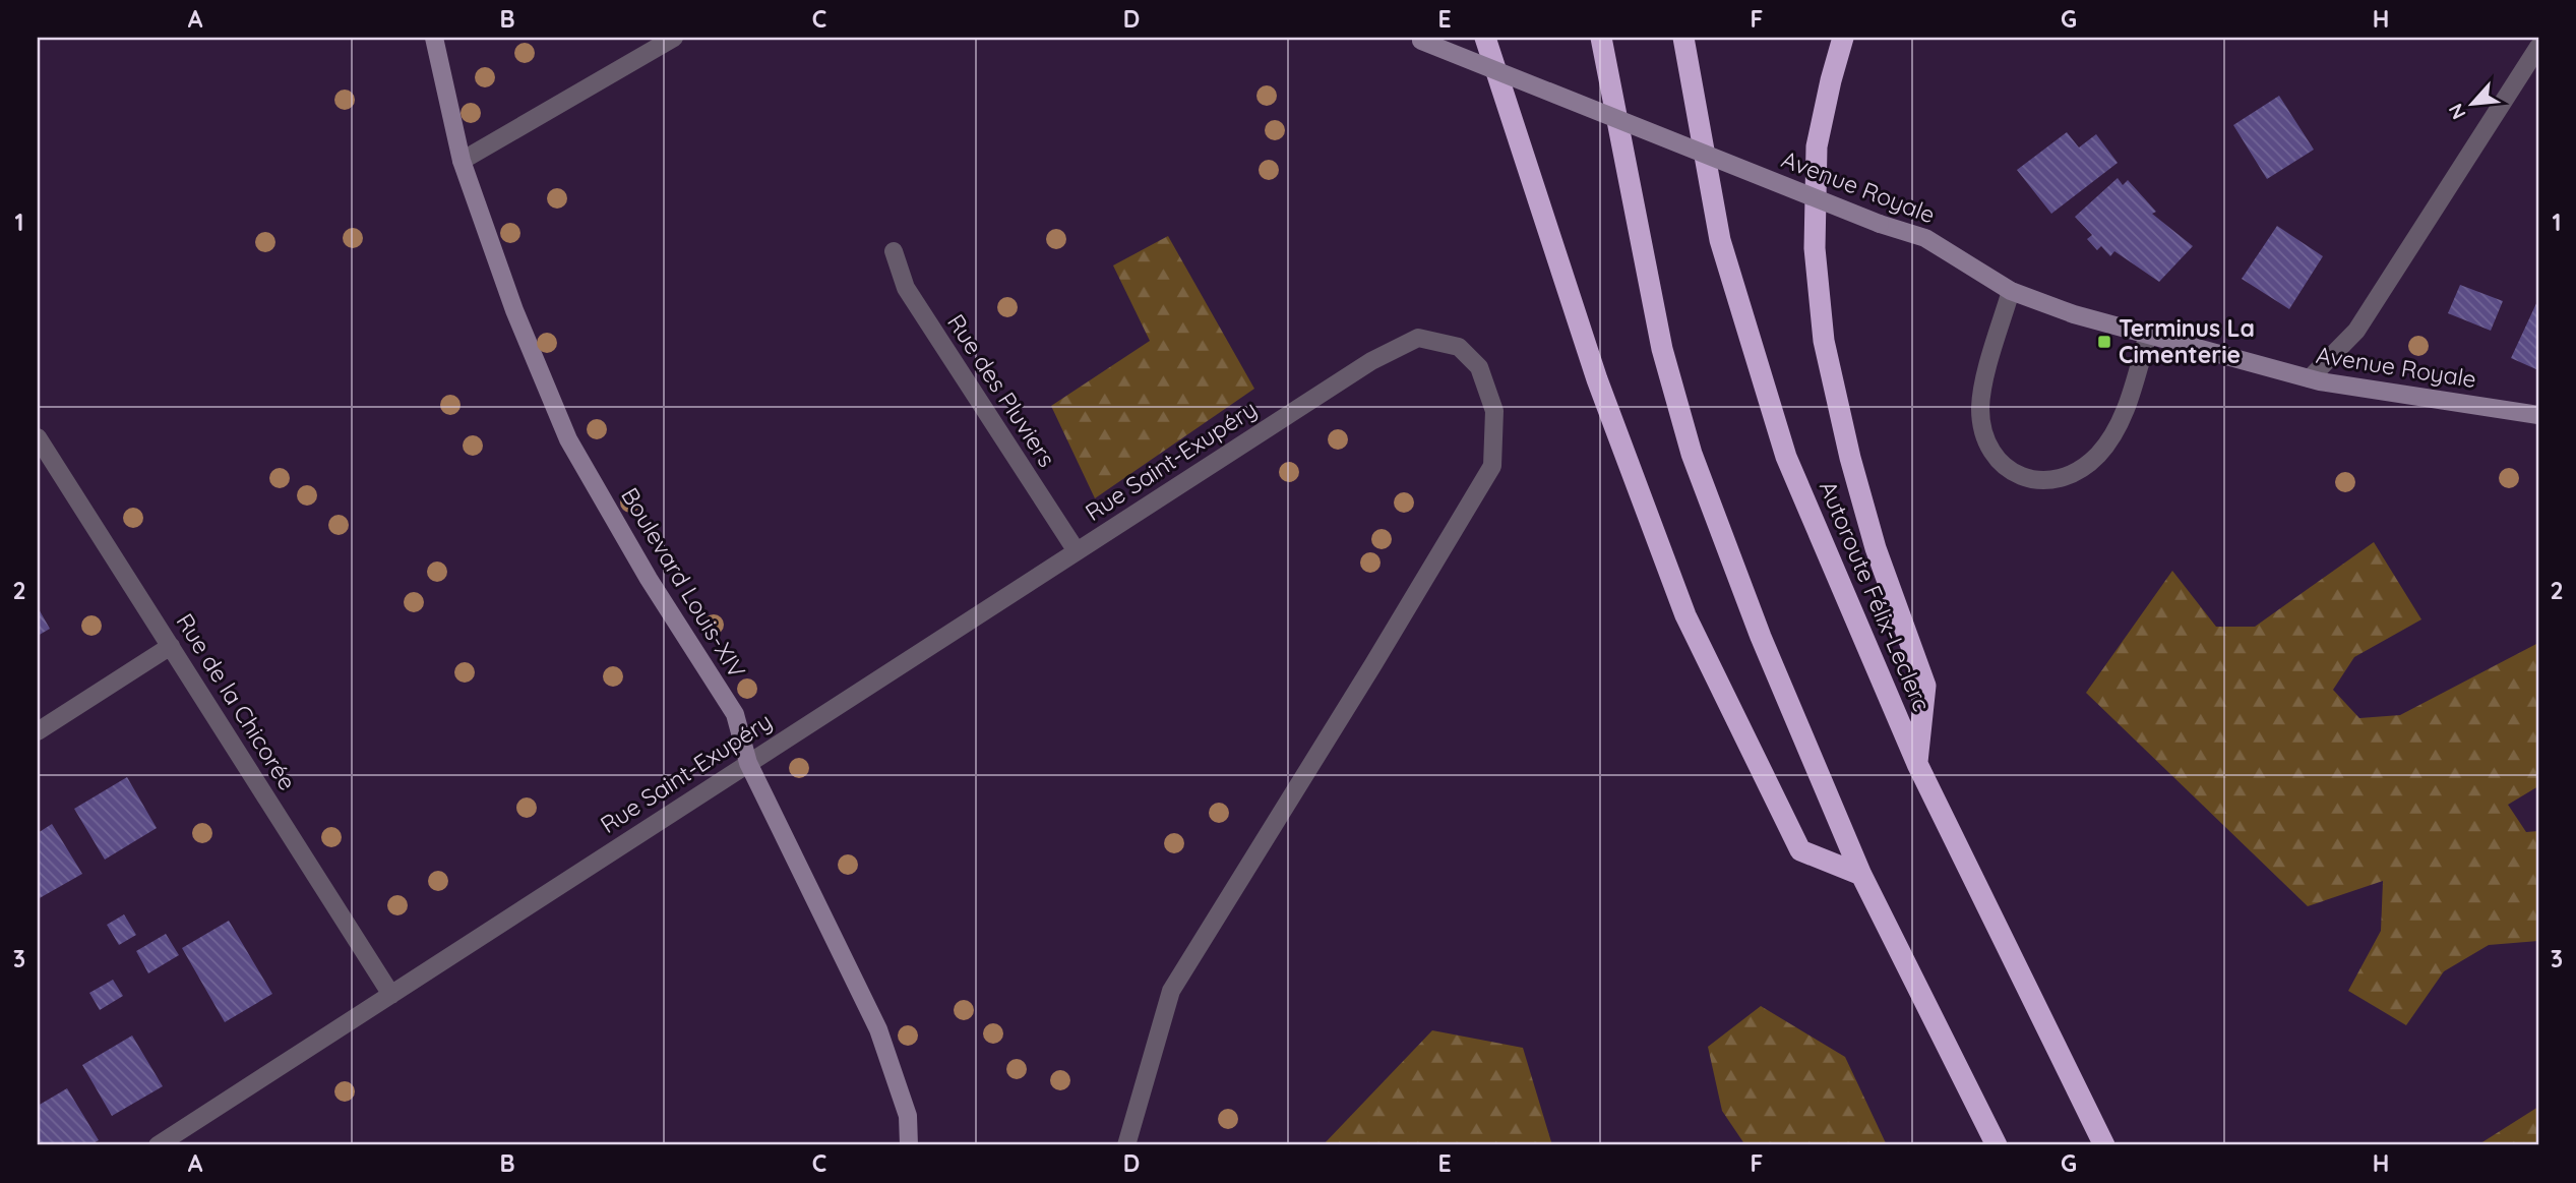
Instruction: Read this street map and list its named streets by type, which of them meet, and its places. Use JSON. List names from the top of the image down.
{
  "streets": {
    "highway": ["Autoroute Félix-Leclerc"],
    "main road": ["Avenue Royale", "Boulevard Louis-XIV"],
    "street": ["Rue des Pluviers", "Rue Saint-Exupéry", "Rue de la Chicorée"]
  },
  "crossings": [
    ["Rue des Pluviers", "Rue Saint-Exupéry"],
    ["Rue Saint-Exupéry", "Boulevard Louis-XIV"],
    ["Rue Saint-Exupéry", "Rue de la Chicorée"]
  ],
  "places": {
    "transit": ["Terminus La Cimenterie"]
  },
  "north": "bottom left",
  "grid": {
    "columns": [
      "A",
      "B",
      "C",
      "D",
      "E",
      "F",
      "G",
      "H"
    ],
    "rows": ["1", "2", "3"]
  }
}
